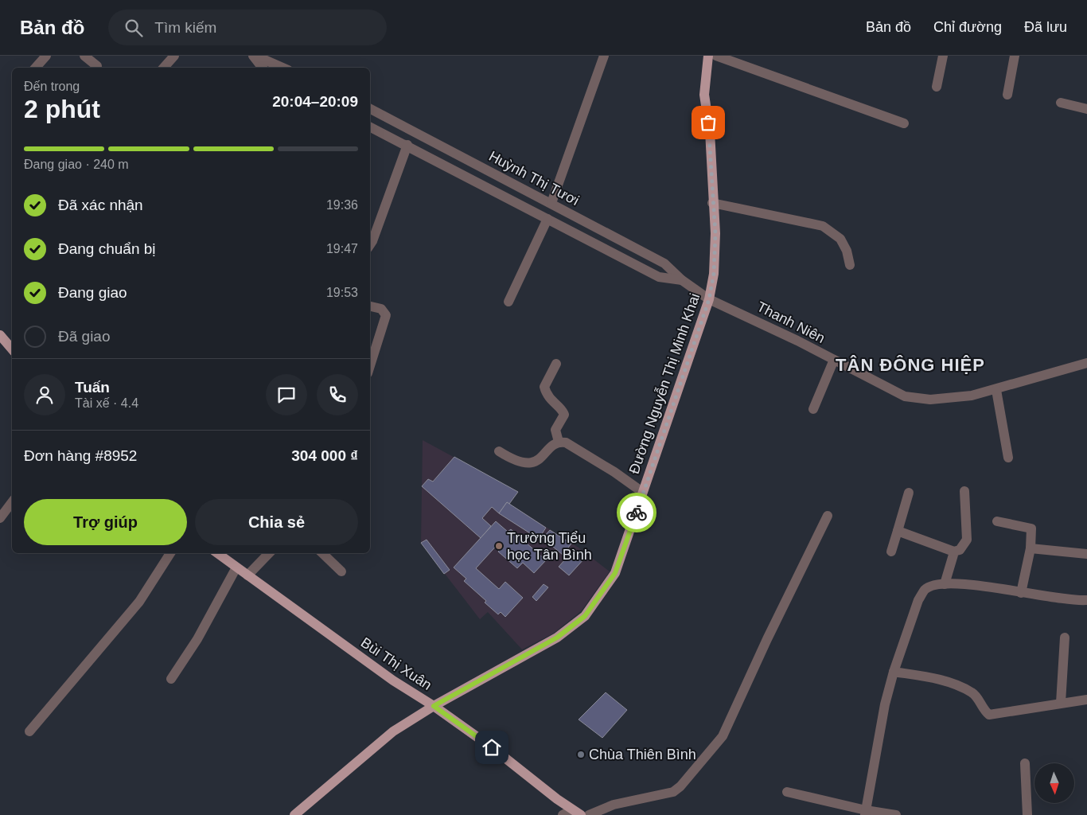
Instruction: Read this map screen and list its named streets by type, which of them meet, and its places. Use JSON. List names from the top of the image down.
{
  "streets": {
    "main road": ["Đường Nguyễn Thị Minh Khai", "Bùi Thị Xuân"],
    "street": ["Huỳnh Thị Tươi", "Thanh Niên"]
  },
  "crossings": [
    ["Huỳnh Thị Tươi", "Thanh Niên"],
    ["Huỳnh Thị Tươi", "Đường Nguyễn Thị Minh Khai"],
    ["Thanh Niên", "Đường Nguyễn Thị Minh Khai"],
    ["Đường Nguyễn Thị Minh Khai", "Bùi Thị Xuân"]
  ],
  "districts": ["TÂN ĐÔNG HIỆP"],
  "places": ["Trường Tiểu học Tân Bình", "Chùa Thiên Bình"],
  "north": "bottom",
  "page": {
    "header": "Bản đồ",
    "search": "Tìm kiếm",
    "nav": ["Bản đồ", "Chỉ đường", "Đã lưu"],
    "heading": ["2 phút", "Đến trong", "20:04–20:09"],
    "panel": [
      "Tuấn",
      "Tài xế · 4.4",
      "Đơn hàng #8952",
      "304 000 ₫"
    ],
    "bar": "Đang giao · 240 m",
    "list": [
      ["Đã xác nhận", "19:36"],
      ["Đang chuẩn bị", "19:47"],
      ["Đang giao", "19:53"],
      "Đã giao"
    ],
    "buttons": ["Trợ giúp", "Chia sẻ"]
  }
}
